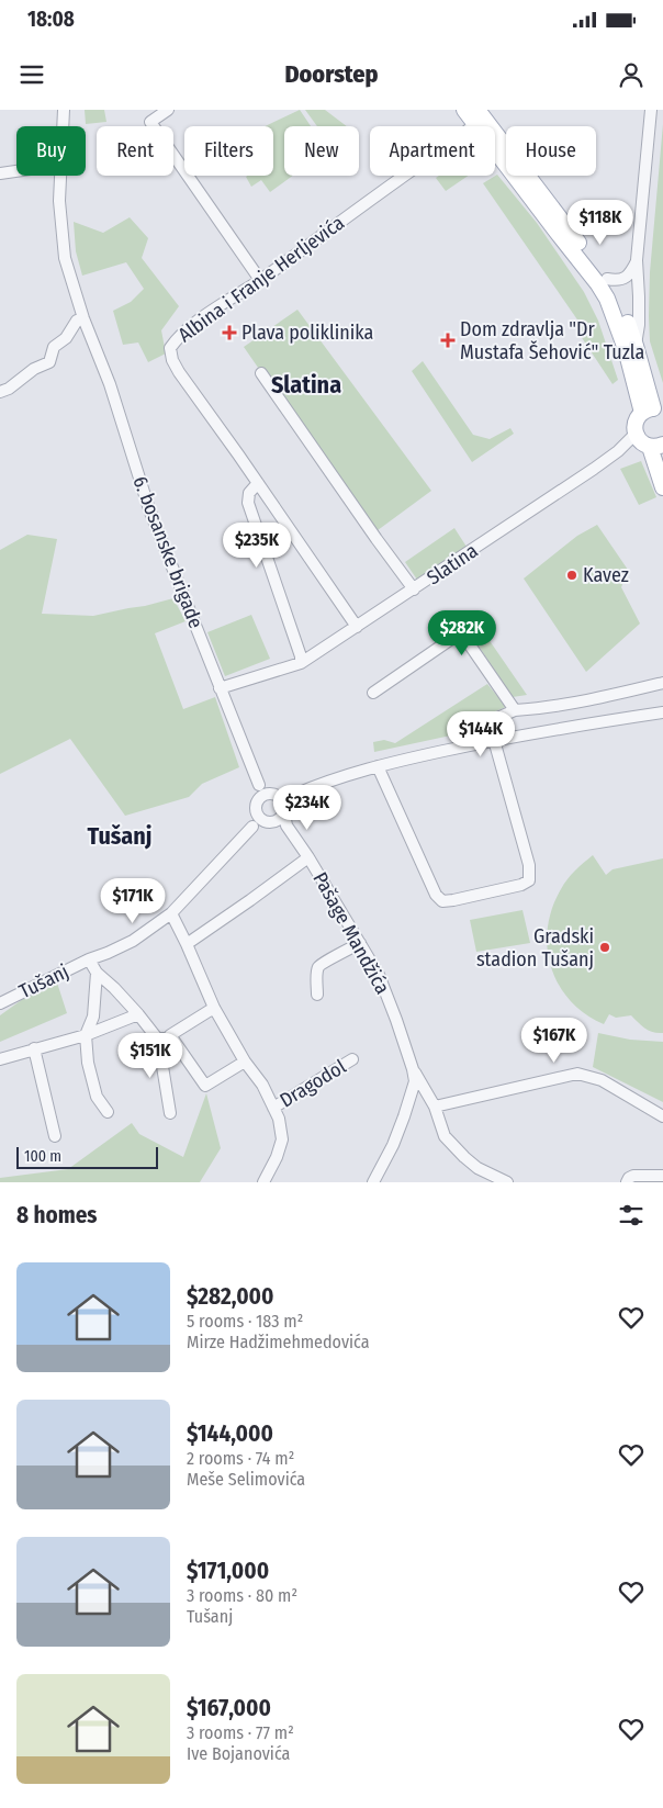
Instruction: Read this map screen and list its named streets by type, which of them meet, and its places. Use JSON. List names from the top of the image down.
{
  "streets": {
    "street": [
      "Albina i Franje Herljevića",
      "6. bosanske brigade",
      "Slatina",
      "Pašage Mandžića",
      "Tušanj",
      "Dragodol"
    ]
  },
  "crossings": [
    ["Albina i Franje Herljevića", "Slatina"],
    ["6. bosanske brigade", "Slatina"],
    ["Tušanj", "Dragodol"]
  ],
  "districts": ["Slatina", "Tušanj"],
  "places": {
    "health": ["Plava poliklinika", "Dom zdravlja \"Dr Mustafa Šehović\" Tuzla"],
    "other": ["Kavez", "Gradski stadion Tušanj"]
  },
  "scale_bar": "100 m",
  "page": {
    "status": "18:08",
    "header": "Doorstep",
    "chip": [
      "Buy",
      "Rent",
      "Filters",
      "New",
      "Apartment",
      "House"
    ],
    "price": [
      "$118K",
      "$235K",
      "$282K",
      "$144K",
      "$234K",
      "$171K",
      "$167K",
      "$151K"
    ],
    "scale": "100 m",
    "heading": "8 homes",
    "list": [
      {
        "name": "$282,000",
        "note": "5 rooms · 183 m² · Mirze Hadžimehmedovića"
      },
      {
        "name": "$144,000",
        "note": "2 rooms · 74 m² · Meše Selimovića"
      },
      {
        "name": "$171,000",
        "note": "3 rooms · 80 m² · Tušanj"
      },
      {
        "name": "$167,000",
        "note": "3 rooms · 77 m² · Ive Bojanovića"
      }
    ]
  }
}
